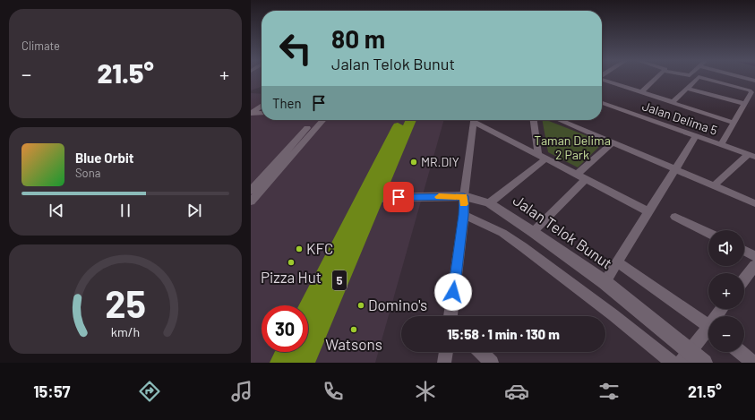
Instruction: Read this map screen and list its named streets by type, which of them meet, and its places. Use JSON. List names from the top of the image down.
{
  "streets": {
    "highway": ["5"],
    "street": ["Jalan Delima 5", "Jalan Telok Bunut"]
  },
  "crossings": [
    ["Jalan Telok Bunut", "5"]
  ],
  "parks": ["Taman Delima 2 Park"],
  "places": [
    "MR.DIY",
    "KFC",
    "Pizza Hut",
    "Domino's",
    "Watsons"
  ],
  "page": {
    "tile": "Climate",
    "turn": ["80 m", "Jalan Telok Bunut"],
    "heat": ["−", "21.5°", "+"],
    "then": "Then",
    "song": ["Blue Orbit", "Sona"],
    "map_buttons": ["+", "−"],
    "limit": "30",
    "trip": "15:58 · 1 min · 130 m",
    "tabs": ["15:57", "21.5°"],
    "gauge": ["25", "km/h"]
  }
}
